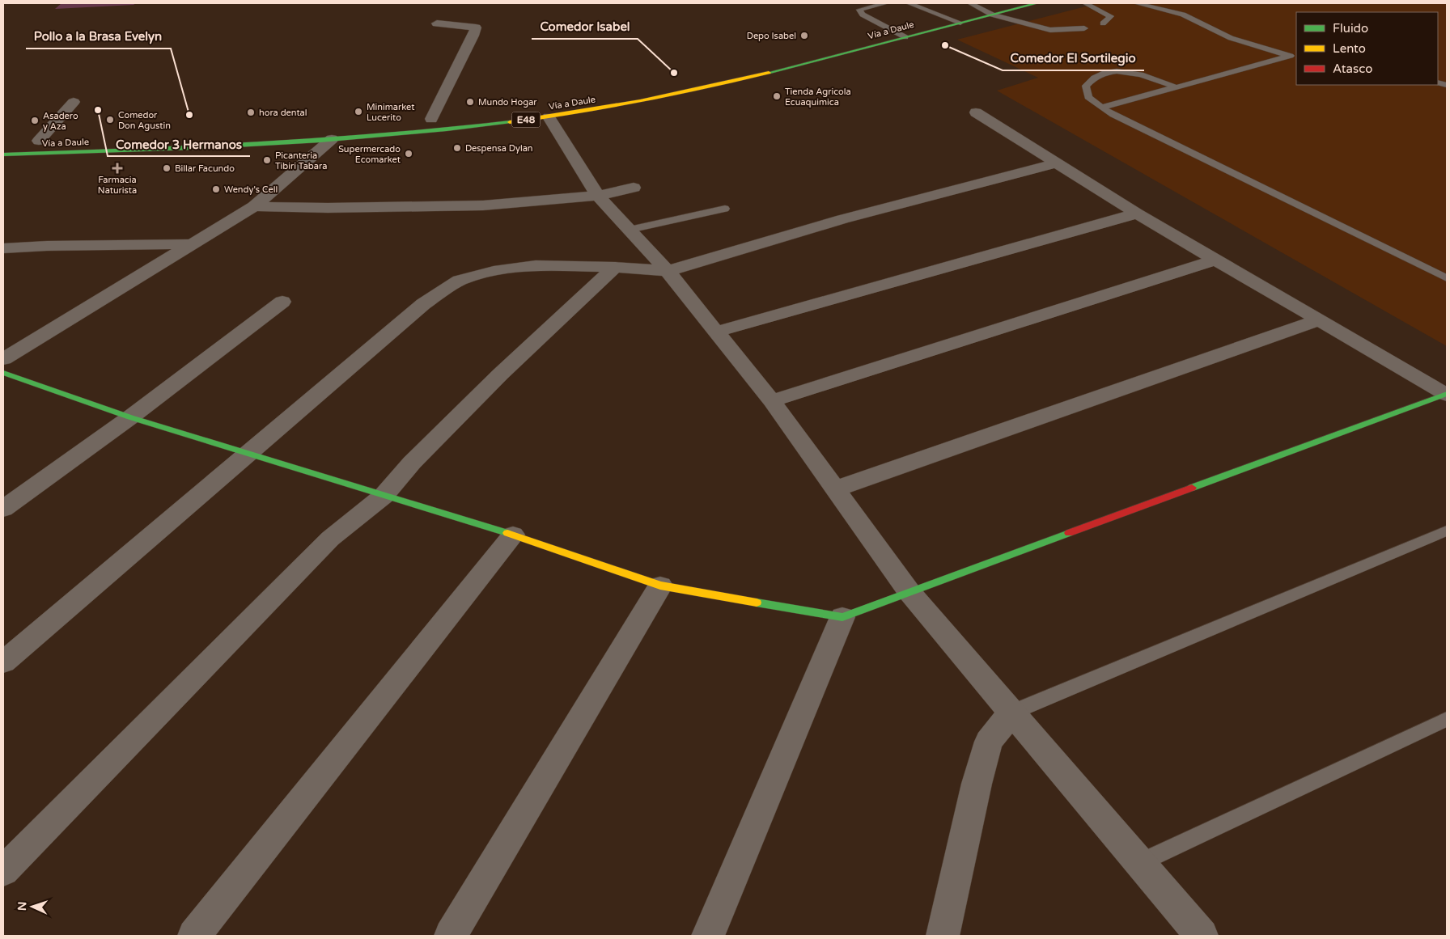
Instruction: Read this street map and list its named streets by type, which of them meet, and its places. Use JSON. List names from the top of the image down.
{
  "streets": {
    "main road": ["Vía a Daule", "E48"]
  },
  "places": {
    "other": [
      "Depo Isabel",
      "Comedor El Sortilegio",
      "Comedor Isabel",
      "Tienda Agricola Ecuaquimica",
      "Mundo Hogar",
      "Comedor 3 Hermanos",
      "Minimarket Lucerito",
      "hora dental",
      "Pollo a la Brasa Evelyn",
      "Comedor Don Agustin",
      "Asadero y Aza",
      "Despensa Dylan",
      "Supermercado Ecomarket",
      "Picanteria Tibiri Tabara",
      "Billar Facundo",
      "Wendy's Cell"
    ],
    "health": ["Farmacia Naturista"]
  },
  "legend": ["Fluido", "Lento", "Atasco"],
  "north": "left"
}
